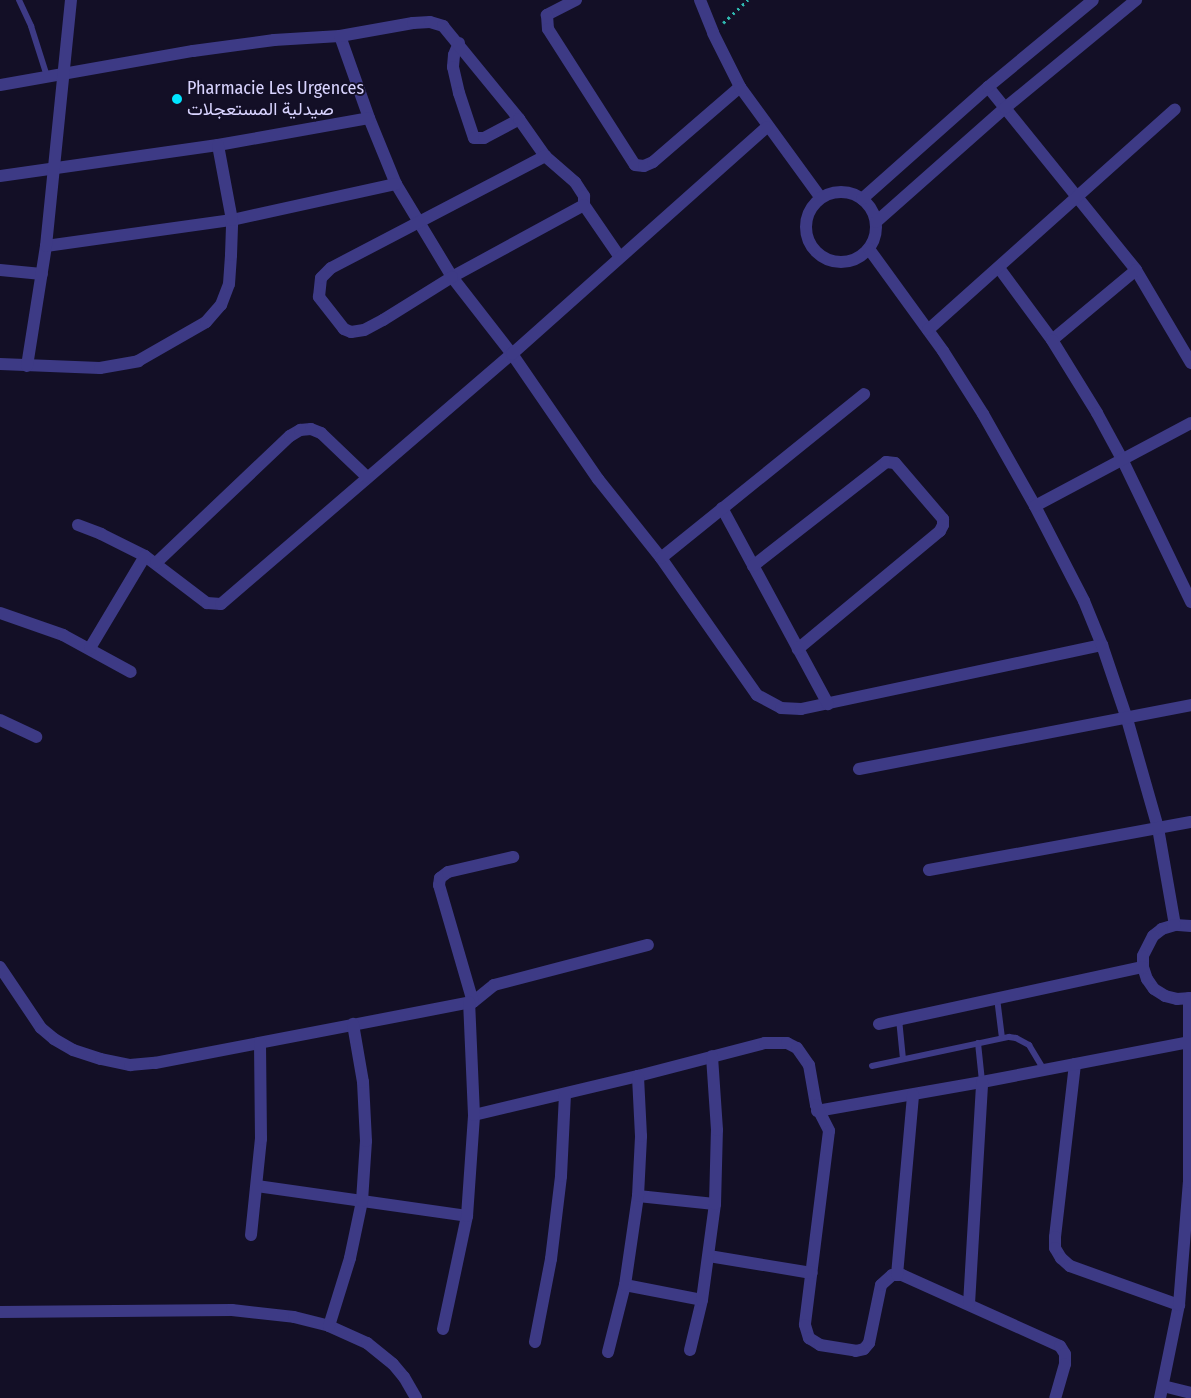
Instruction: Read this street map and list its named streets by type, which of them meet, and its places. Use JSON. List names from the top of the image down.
{
  "places": ["Pharmacie Les Urgences صيدلية المستعجلات"]
}
